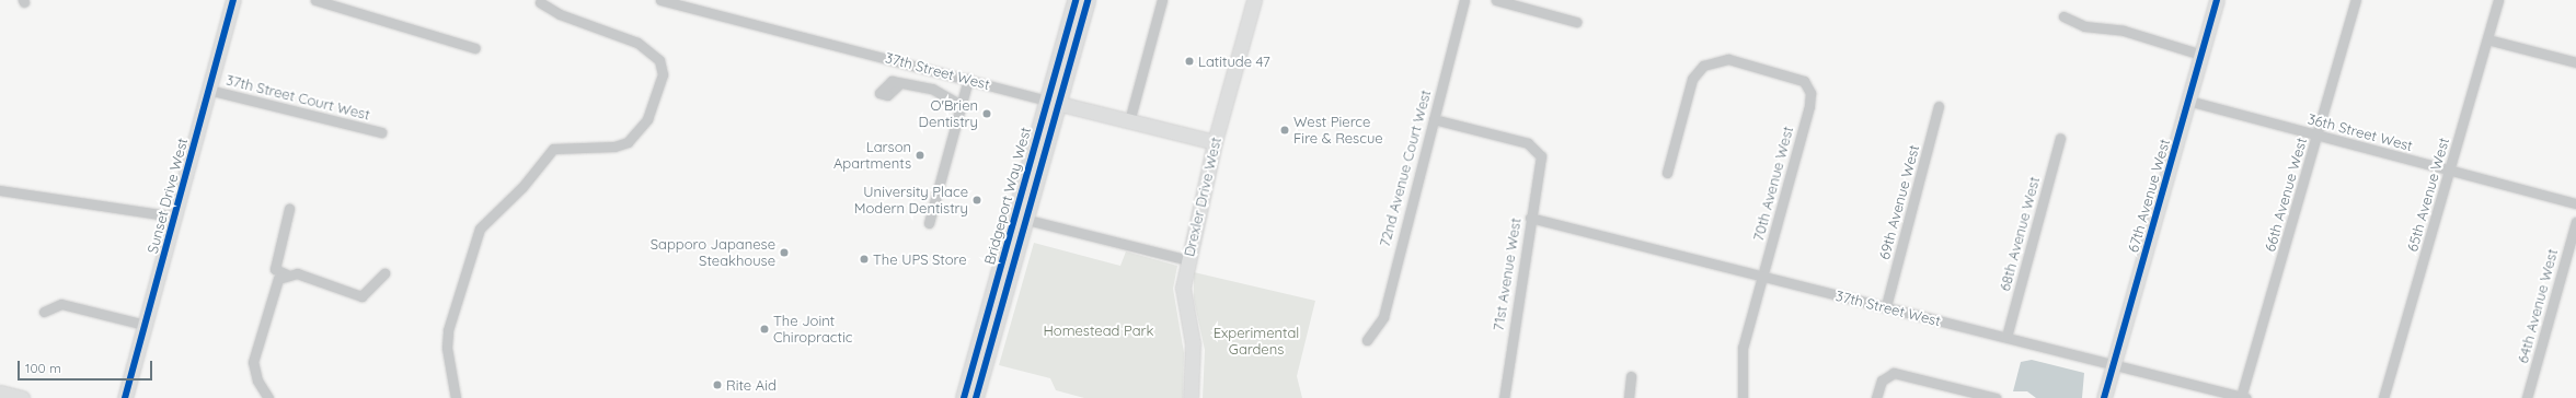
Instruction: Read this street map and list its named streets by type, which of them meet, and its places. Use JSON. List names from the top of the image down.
{
  "streets": {
    "main road": ["Bridgeport Way West"],
    "street": [
      "37th Street West",
      "37th Street Court West",
      "36th Street West",
      "72nd Avenue Court West",
      "70th Avenue West",
      "66th Avenue West",
      "65th Avenue West",
      "Sunset Drive West",
      "67th Avenue West",
      "Drexler Drive West",
      "69th Avenue West",
      "68th Avenue West",
      "71st Avenue West",
      "64th Avenue West"
    ]
  },
  "crossings": [
    ["37th Street West", "70th Avenue West"],
    ["37th Street West", "66th Avenue West"],
    ["37th Street West", "Bridgeport Way West"],
    ["37th Street West", "67th Avenue West"],
    ["37th Street West", "Drexler Drive West"],
    ["37th Street West", "69th Avenue West"],
    ["37th Street West", "68th Avenue West"],
    ["37th Street West", "71st Avenue West"],
    ["37th Street Court West", "Sunset Drive West"],
    ["36th Street West", "66th Avenue West"],
    ["36th Street West", "65th Avenue West"],
    ["36th Street West", "67th Avenue West"],
    ["72nd Avenue Court West", "71st Avenue West"]
  ],
  "parks": ["Homestead Park", "Experimental Gardens"],
  "places": [
    "Latitude 47",
    "O'Brien Dentistry",
    "West Pierce Fire & Rescue",
    "Larson Apartments",
    "University Place Modern Dentistry",
    "Sapporo Japanese Steakhouse",
    "The UPS Store",
    "The Joint Chiropractic",
    "Rite Aid"
  ],
  "scale_bar": "100 m"
}
